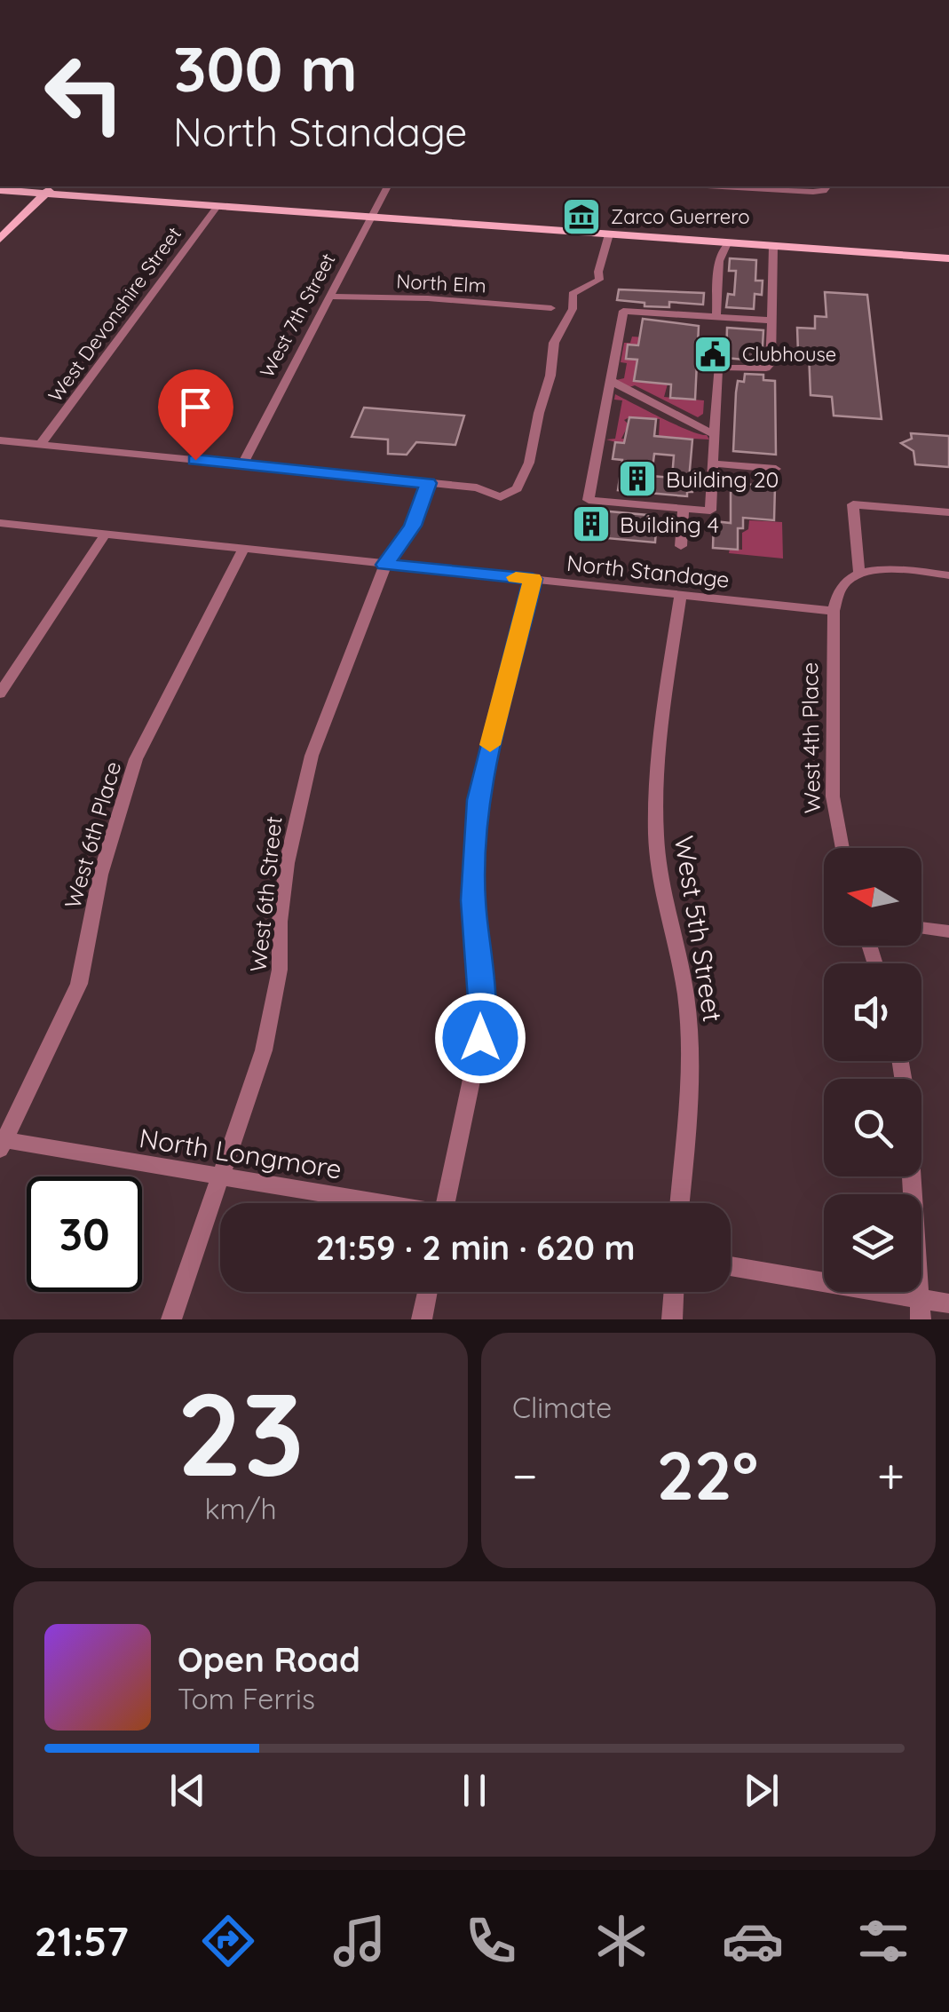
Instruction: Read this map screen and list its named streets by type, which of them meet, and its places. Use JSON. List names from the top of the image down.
{
  "streets": {
    "street": [
      "North Elm",
      "West Devonshire Street",
      "West 7th Street",
      "North Standage",
      "West 4th Place",
      "West 6th Place",
      "West 6th Street",
      "West 5th Street",
      "North Longmore"
    ]
  },
  "crossings": [
    ["North Elm", "West 7th Street"],
    ["North Standage", "West 4th Place"],
    ["North Standage", "West 6th Place"],
    ["North Standage", "West 6th Street"],
    ["North Standage", "West 5th Street"],
    ["West 6th Place", "North Longmore"],
    ["West 6th Street", "North Longmore"]
  ],
  "places": {
    "museum": ["Zarco Guerrero"],
    "public building": ["Clubhouse"],
    "building": ["Building 20", "Building 4"]
  },
  "north": "left",
  "page": {
    "turn": ["300 m", "North Standage"],
    "limit": "30",
    "trip": "21:59 · 2 min · 620 m",
    "tile": [
      ["23", "km/h"],
      "Climate"
    ],
    "heat": ["−", "22°", "+"],
    "song": ["Open Road", "Tom Ferris"],
    "tabs": "21:57"
  }
}
